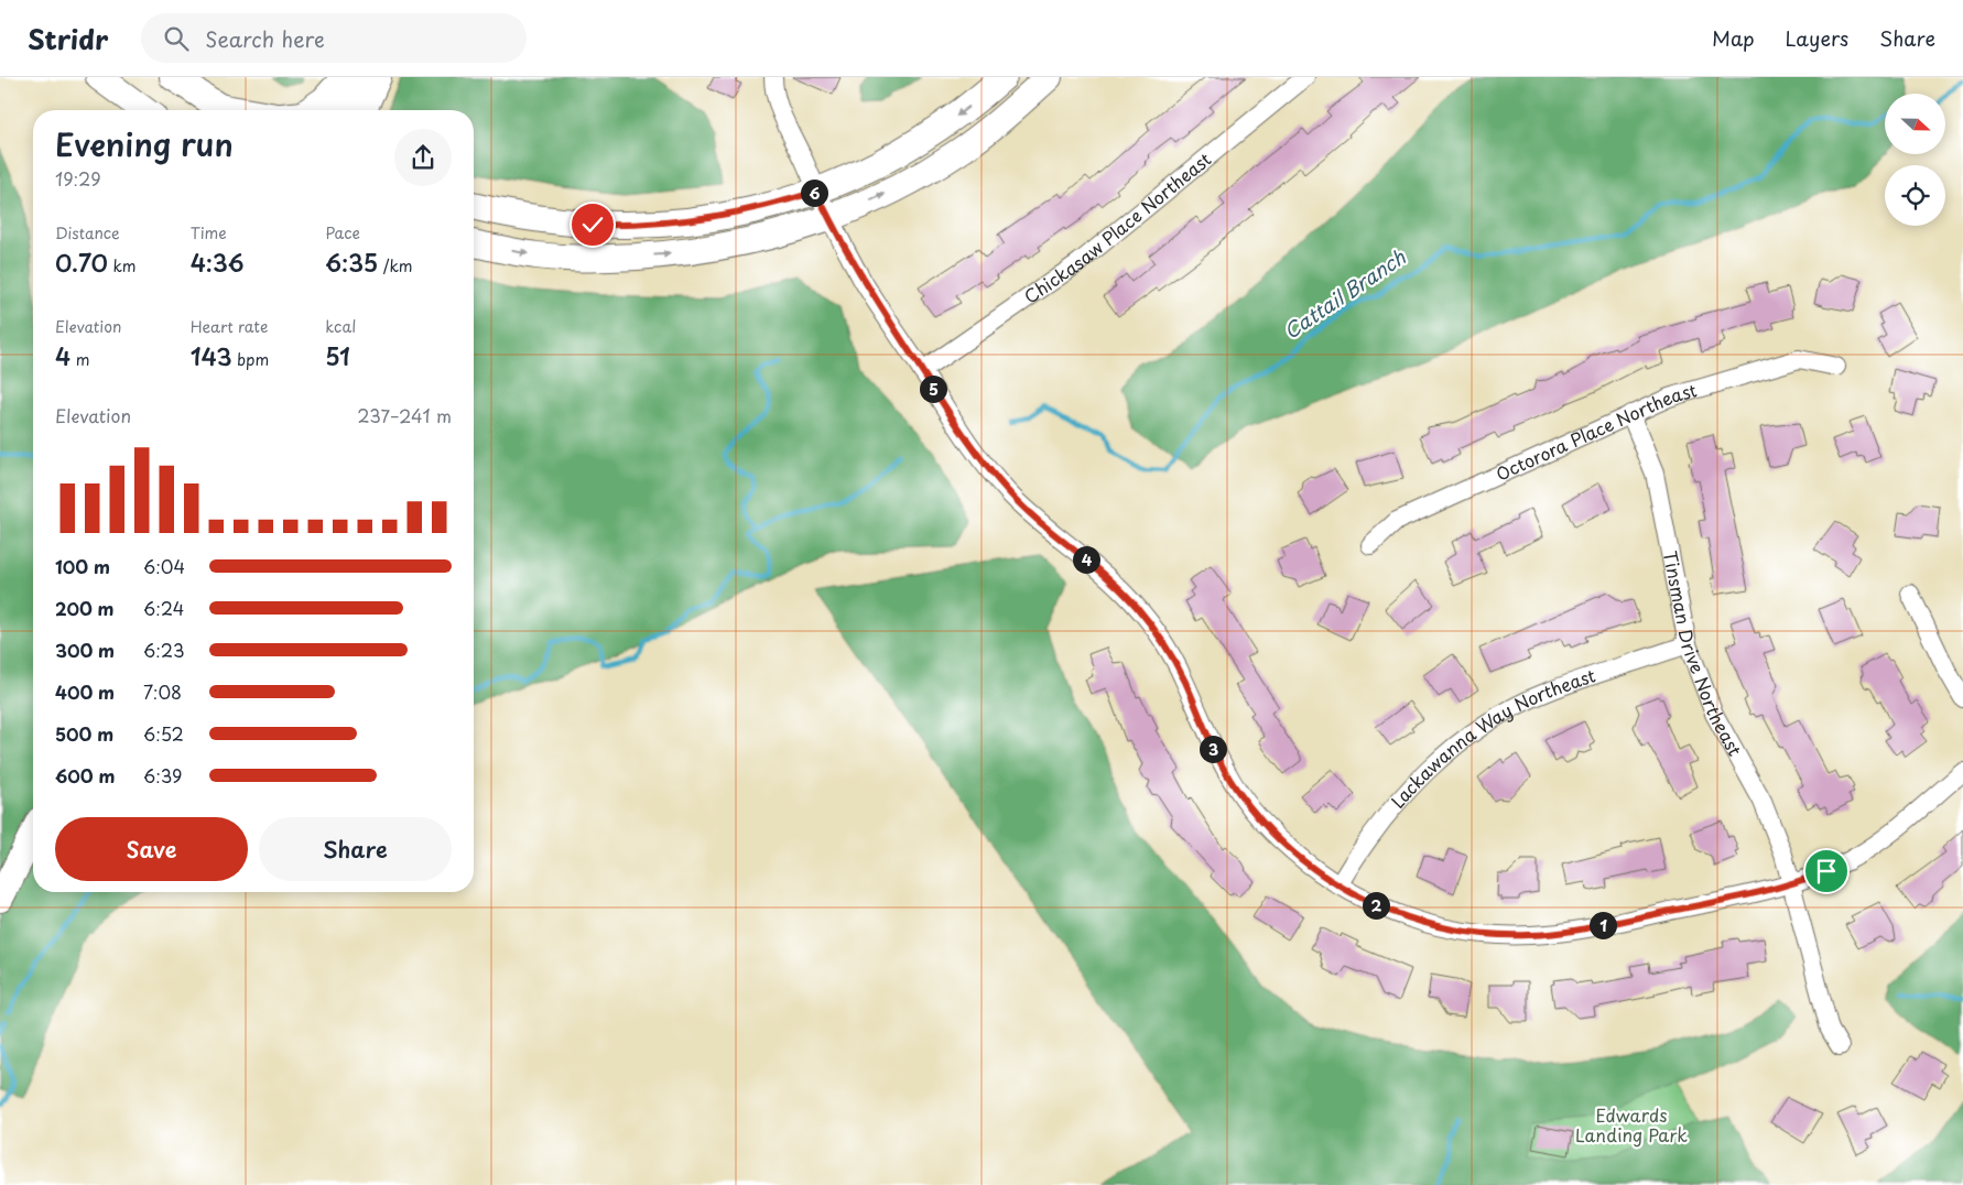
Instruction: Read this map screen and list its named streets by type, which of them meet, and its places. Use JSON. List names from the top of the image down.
{
  "streets": {
    "street": [
      "Chickasaw Place Northeast",
      "Octorora Place Northeast",
      "Tinsman Drive Northeast",
      "Lackawanna Way Northeast"
    ]
  },
  "crossings": [
    ["Octorora Place Northeast", "Tinsman Drive Northeast"],
    ["Tinsman Drive Northeast", "Lackawanna Way Northeast"]
  ],
  "water": ["Cattail Branch"],
  "parks": ["Edwards Landing Park"],
  "north": "right",
  "page": {
    "header": "Stridr",
    "search": "Search here",
    "nav": ["Map", "Layers", "Share"],
    "heading": ["Evening run", "19:29"],
    "pins": [
      "6",
      "5",
      "4",
      "3",
      "2",
      "1"
    ],
    "stats": [
      ["Distance", "0.70 km"],
      ["Time", "4:36"],
      ["Pace", "6:35 /km"],
      ["Elevation", "4 m"],
      ["Heart rate", "143 bpm"],
      ["kcal", "51"]
    ],
    "chart": ["Elevation", "237–241 m"],
    "list": [
      {
        "name": "100 m",
        "note": "6:04"
      },
      {
        "name": "200 m",
        "note": "6:24"
      },
      {
        "name": "300 m",
        "note": "6:23"
      },
      {
        "name": "400 m",
        "note": "7:08"
      },
      {
        "name": "500 m",
        "note": "6:52"
      },
      {
        "name": "600 m",
        "note": "6:39"
      }
    ],
    "buttons": ["Save", "Share"]
  }
}
